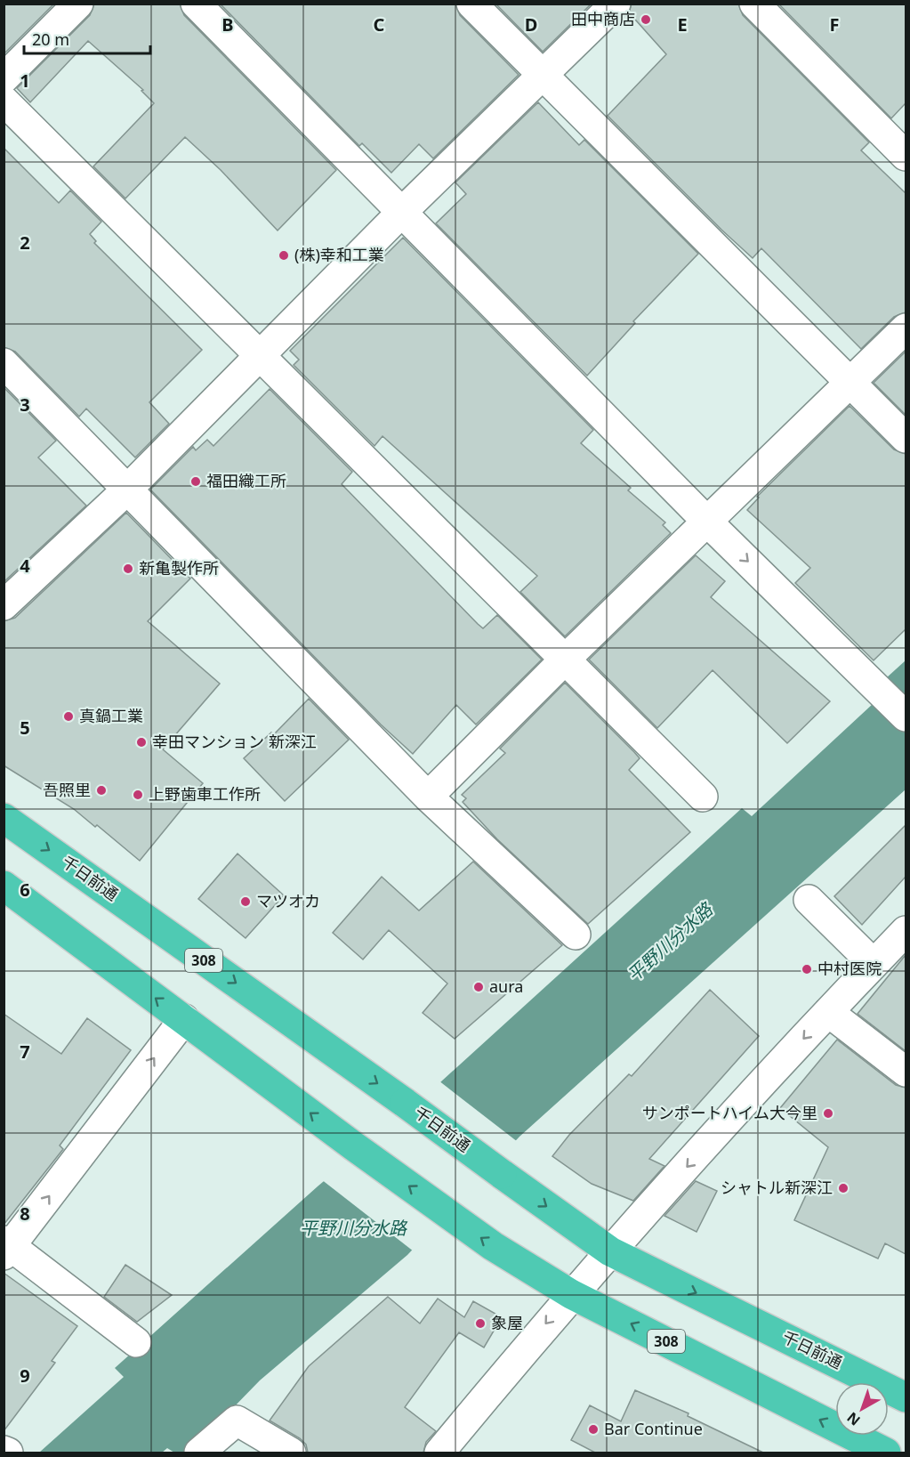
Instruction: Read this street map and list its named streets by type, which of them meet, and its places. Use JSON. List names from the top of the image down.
{
  "streets": {
    "highway": ["千日前通", "308"]
  },
  "water": ["平野川分水路"],
  "places": [
    "田中商店",
    "(株)幸和工業",
    "福田織工所",
    "新亀製作所",
    "真鍋工業",
    "幸田マンション 新深江",
    "吾照里",
    "上野歯車工作所",
    "マツオカ",
    "中村医院",
    "aura",
    "サンポートハイム大今里",
    "シャトル新深江",
    "象屋",
    "Bar Continue"
  ],
  "scale_bar": "20 m",
  "north": "bottom left",
  "grid": {
    "columns": [
      "B",
      "C",
      "D",
      "E",
      "F"
    ],
    "rows": [
      "1",
      "2",
      "3",
      "4",
      "5",
      "6",
      "7",
      "8",
      "9"
    ]
  }
}
